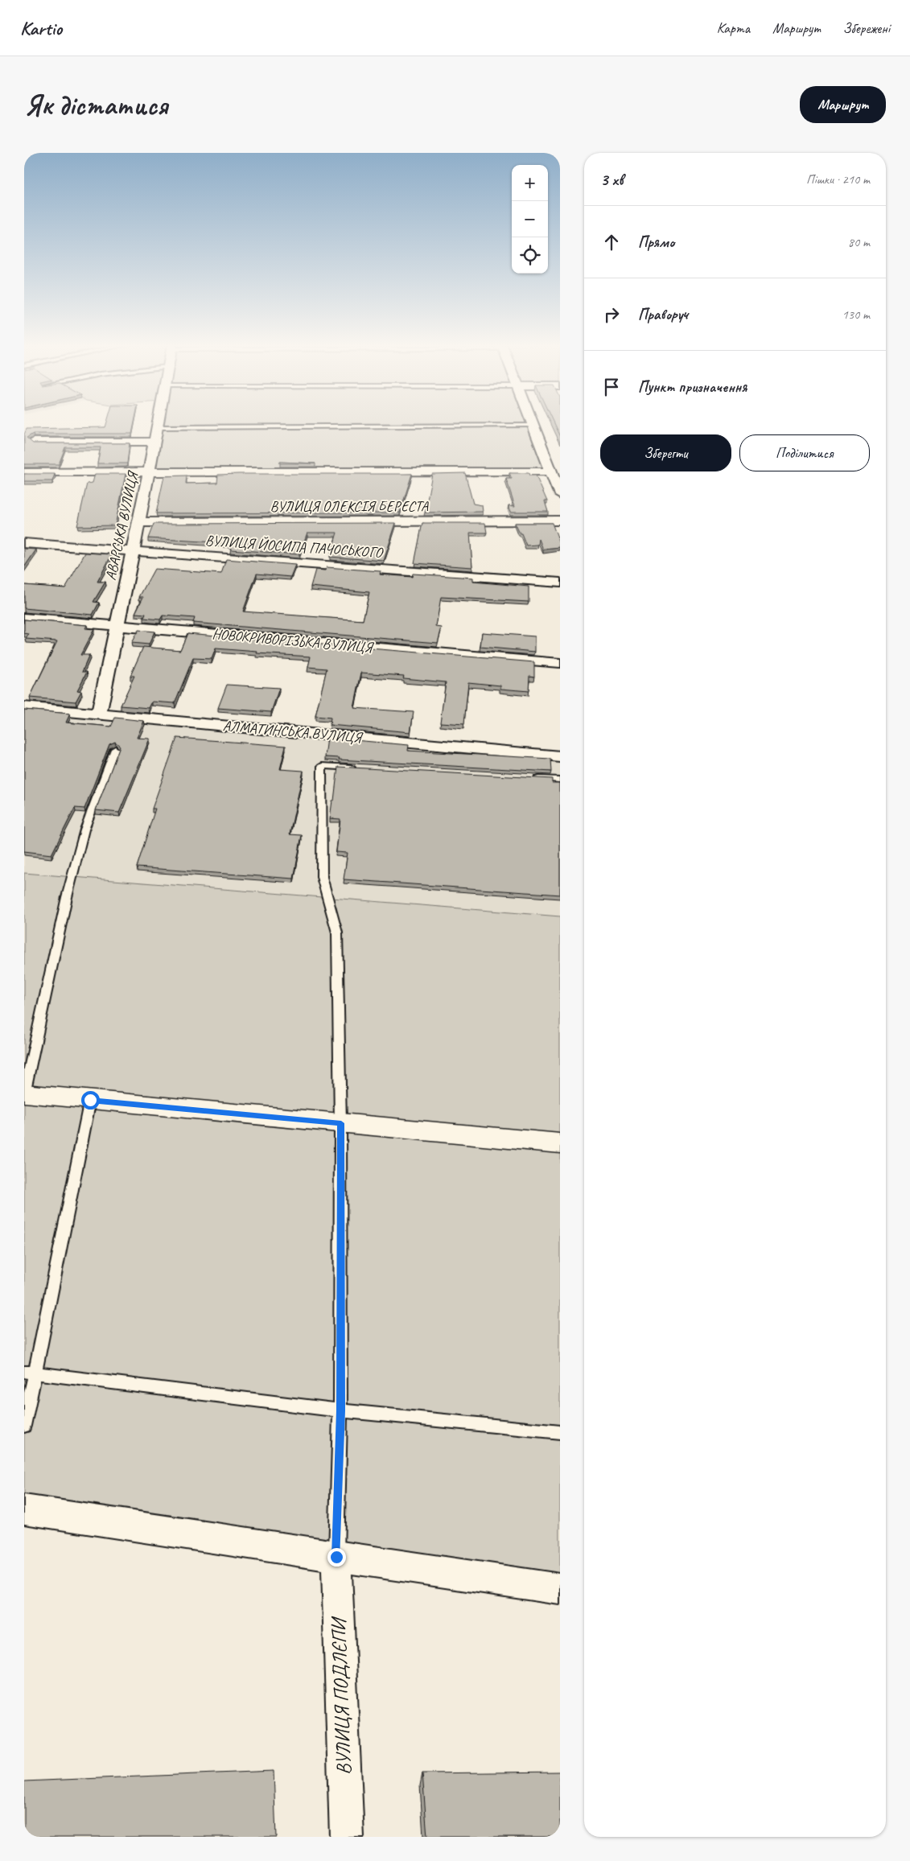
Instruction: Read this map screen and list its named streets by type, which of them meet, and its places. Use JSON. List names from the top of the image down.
{
  "streets": {
    "street": [
      "ВУЛИЦЯ ОЛЕКСІЯ БЕРЕСТА",
      "АВАРСЬКА ВУЛИЦЯ",
      "ВУЛИЦЯ ЙОСИПА ПАЧОСЬКОГО",
      "НОВОКРИВОРІЗЬКА ВУЛИЦЯ",
      "АЛМАТИНСЬКА ВУЛИЦЯ",
      "ВУЛИЦЯ ПОДЛЄПИ"
    ]
  },
  "crossings": [
    ["ВУЛИЦЯ ОЛЕКСІЯ БЕРЕСТА", "АВАРСЬКА ВУЛИЦЯ"],
    ["АВАРСЬКА ВУЛИЦЯ", "ВУЛИЦЯ ЙОСИПА ПАЧОСЬКОГО"],
    ["АВАРСЬКА ВУЛИЦЯ", "НОВОКРИВОРІЗЬКА ВУЛИЦЯ"],
    ["АВАРСЬКА ВУЛИЦЯ", "АЛМАТИНСЬКА ВУЛИЦЯ"]
  ],
  "page": {
    "header": "Kartio",
    "nav": ["Карта", "Маршрут", "Збережені"],
    "buttons": [
      "Маршрут",
      ["Зберегти", "Поділитися"]
    ],
    "title": "Як дістатися",
    "heading": ["3 хв", "Пішки · 210 m"],
    "map_buttons": ["+", "−"],
    "list": [
      ["Прямо", "80 m"],
      ["Праворуч", "130 m"],
      "Пункт призначення"
    ]
  }
}
